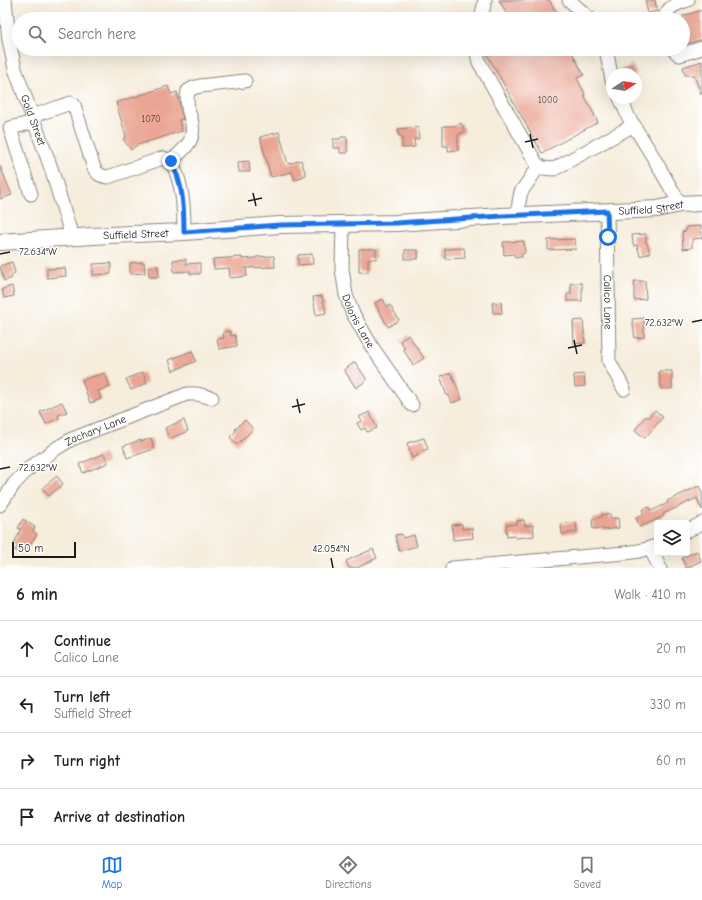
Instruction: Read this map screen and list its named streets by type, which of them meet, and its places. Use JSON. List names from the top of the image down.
{
  "streets": {
    "main road": ["Suffield Street"],
    "street": [
      "Gold Street",
      "Calico Lane",
      "Doloris Lane",
      "Zachary Lane"
    ]
  },
  "crossings": [
    ["Gold Street", "Suffield Street"],
    ["Suffield Street", "Calico Lane"],
    ["Suffield Street", "Doloris Lane"]
  ],
  "house_numbers": ["1000", "1070"],
  "scale_bar": "50 m",
  "north": "right",
  "page": {
    "search": "Search here",
    "scale": "50 m",
    "heading": ["6 min", "Walk · 410 m"],
    "list": [
      ["Continue", "Calico Lane", "20 m"],
      ["Turn left", "Suffield Street", "330 m"],
      ["Turn right", "60 m"],
      "Arrive at destination"
    ],
    "nav": ["Map", "Directions", "Saved"]
  },
  "coordinates": ["72.634°W", "72.632°W", "42.054°N"]
}
